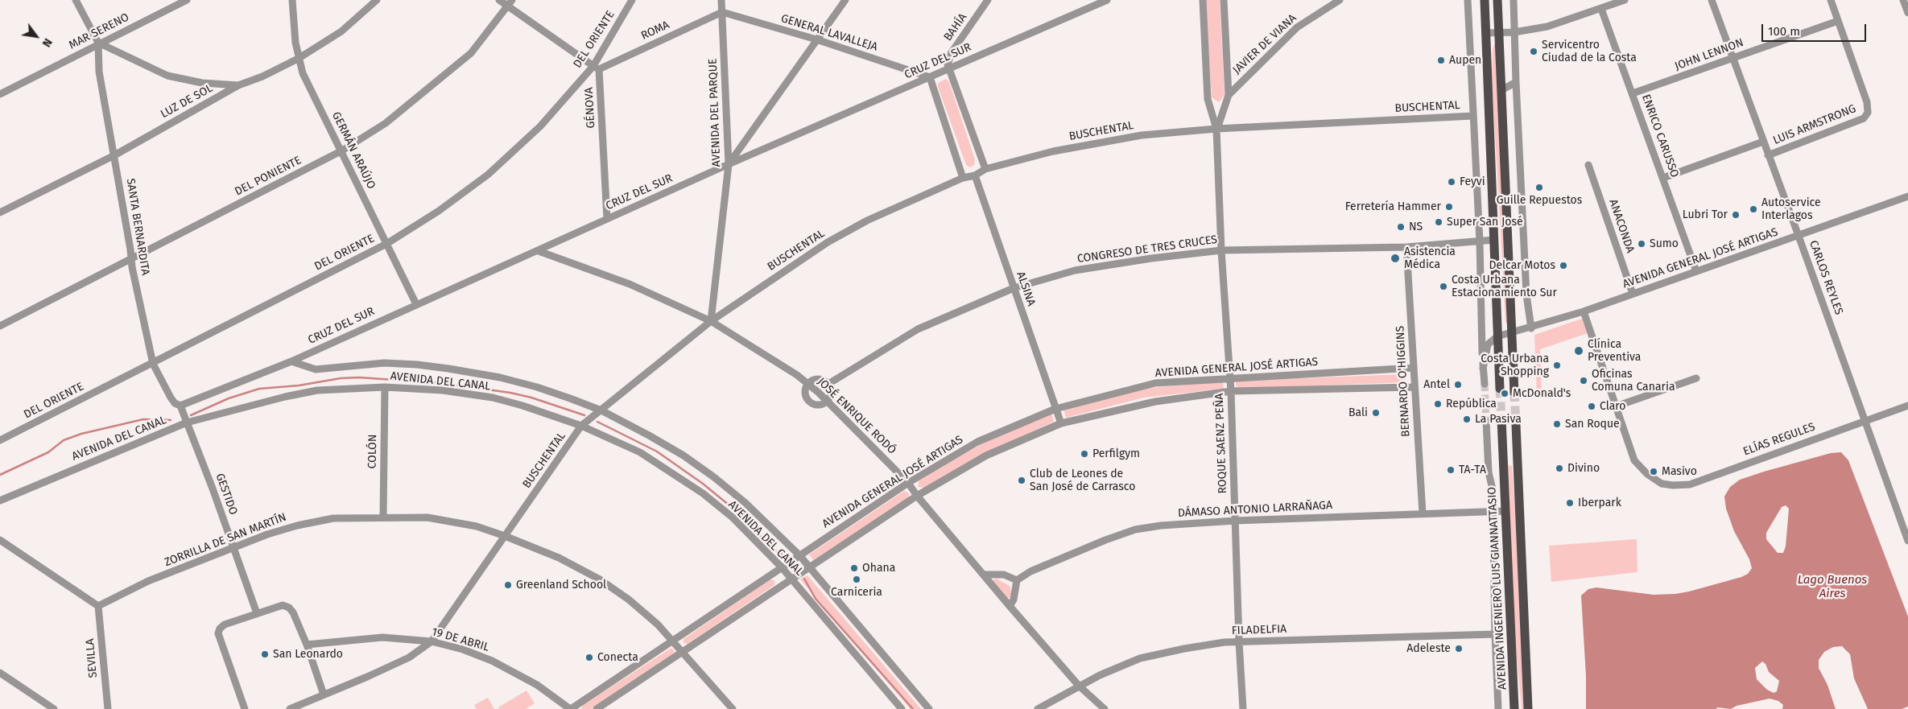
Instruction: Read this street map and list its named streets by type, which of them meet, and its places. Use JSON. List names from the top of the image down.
{
  "streets": {
    "main road": ["AVENIDA INGENIERO LUIS GIANNATTASIO"],
    "street": [
      "BAHÍA",
      "ROMA",
      "MAR SERENO",
      "GENERAL LAVALLEJA",
      "DEL ORIENTE",
      "JAVIER DE VIANA",
      "JOHN LENNON",
      "CRUZ DEL SUR",
      "LUZ DE SOL",
      "BUSCHENTAL",
      "GÉNOVA",
      "AVENIDA DEL PARQUE",
      "LUIS ARMSTRONG",
      "ENRICO CARUSSO",
      "GERMÁN ARAÚJO",
      "DEL PONIENTE",
      "ANACONDA",
      "SANTA BERNARDITA",
      "CONGRESO DE TRES CRUCES",
      "AVENIDA GENERAL JOSÉ ARTIGAS",
      "CARLOS REYLES",
      "ALSINA",
      "AVENIDA DEL CANAL",
      "BERNARDO O'HIGGINS",
      "JOSÉ ENRIQUE RODÓ",
      "ELÍAS REGULES",
      "ROQUE SAENZ PEÑA",
      "COLÓN",
      "GESTIDO",
      "DÁMASO ANTONIO LARRAÑAGA",
      "ZORRILLA DE SAN MARTÍN",
      "FILADELFIA",
      "19 DE ABRIL",
      "SEVILLA"
    ]
  },
  "crossings": [
    ["BAHÍA", "CRUZ DEL SUR"],
    ["ROMA", "GENERAL LAVALLEJA"],
    ["ROMA", "DEL ORIENTE"],
    ["ROMA", "GÉNOVA"],
    ["ROMA", "AVENIDA DEL PARQUE"],
    ["MAR SERENO", "SANTA BERNARDITA"],
    ["GENERAL LAVALLEJA", "CRUZ DEL SUR"],
    ["GENERAL LAVALLEJA", "AVENIDA DEL PARQUE"],
    ["DEL ORIENTE", "GÉNOVA"],
    ["DEL ORIENTE", "GERMÁN ARAÚJO"],
    ["DEL ORIENTE", "SANTA BERNARDITA"],
    ["JAVIER DE VIANA", "ROQUE SAENZ PEÑA"],
    ["JOHN LENNON", "LUIS ARMSTRONG"],
    ["JOHN LENNON", "ENRICO CARUSSO"],
    ["JOHN LENNON", "CARLOS REYLES"],
    ["CRUZ DEL SUR", "GÉNOVA"],
    ["CRUZ DEL SUR", "AVENIDA DEL PARQUE"],
    ["CRUZ DEL SUR", "GERMÁN ARAÚJO"],
    ["CRUZ DEL SUR", "SANTA BERNARDITA"],
    ["CRUZ DEL SUR", "AVENIDA DEL CANAL"],
    ["CRUZ DEL SUR", "JOSÉ ENRIQUE RODÓ"],
    ["CRUZ DEL SUR", "GESTIDO"],
    ["LUZ DE SOL", "GERMÁN ARAÚJO"],
    ["LUZ DE SOL", "SANTA BERNARDITA"],
    ["BUSCHENTAL", "AVENIDA DEL PARQUE"],
    ["BUSCHENTAL", "ALSINA"],
    ["BUSCHENTAL", "AVENIDA DEL CANAL"],
    ["BUSCHENTAL", "JOSÉ ENRIQUE RODÓ"],
    ["BUSCHENTAL", "ROQUE SAENZ PEÑA"],
    ["BUSCHENTAL", "ZORRILLA DE SAN MARTÍN"],
    ["BUSCHENTAL", "19 DE ABRIL"],
    ["AVENIDA DEL PARQUE", "JOSÉ ENRIQUE RODÓ"],
    ["LUIS ARMSTRONG", "ENRICO CARUSSO"],
    ["LUIS ARMSTRONG", "CARLOS REYLES"],
    ["ENRICO CARUSSO", "AVENIDA GENERAL JOSÉ ARTIGAS"],
    ["GERMÁN ARAÚJO", "DEL PONIENTE"],
    ["DEL PONIENTE", "SANTA BERNARDITA"],
    ["ANACONDA", "AVENIDA GENERAL JOSÉ ARTIGAS"],
    ["SANTA BERNARDITA", "GESTIDO"],
    ["CONGRESO DE TRES CRUCES", "ALSINA"],
    ["CONGRESO DE TRES CRUCES", "BERNARDO O'HIGGINS"],
    ["CONGRESO DE TRES CRUCES", "ROQUE SAENZ PEÑA"],
    ["AVENIDA GENERAL JOSÉ ARTIGAS", "CARLOS REYLES"],
    ["AVENIDA GENERAL JOSÉ ARTIGAS", "ALSINA"],
    ["AVENIDA GENERAL JOSÉ ARTIGAS", "AVENIDA DEL CANAL"],
    ["AVENIDA GENERAL JOSÉ ARTIGAS", "BERNARDO O'HIGGINS"],
    ["AVENIDA GENERAL JOSÉ ARTIGAS", "JOSÉ ENRIQUE RODÓ"],
    ["AVENIDA GENERAL JOSÉ ARTIGAS", "ROQUE SAENZ PEÑA"],
    ["AVENIDA GENERAL JOSÉ ARTIGAS", "ZORRILLA DE SAN MARTÍN"],
    ["AVENIDA GENERAL JOSÉ ARTIGAS", "19 DE ABRIL"],
    ["CARLOS REYLES", "ELÍAS REGULES"],
    ["AVENIDA DEL CANAL", "COLÓN"],
    ["AVENIDA DEL CANAL", "GESTIDO"],
    ["BERNARDO O'HIGGINS", "DÁMASO ANTONIO LARRAÑAGA"],
    ["JOSÉ ENRIQUE RODÓ", "FILADELFIA"],
    ["ROQUE SAENZ PEÑA", "DÁMASO ANTONIO LARRAÑAGA"],
    ["ROQUE SAENZ PEÑA", "FILADELFIA"],
    ["COLÓN", "ZORRILLA DE SAN MARTÍN"],
    ["GESTIDO", "ZORRILLA DE SAN MARTÍN"],
    ["DÁMASO ANTONIO LARRAÑAGA", "AVENIDA INGENIERO LUIS GIANNATTASIO"],
    ["ZORRILLA DE SAN MARTÍN", "SEVILLA"],
    ["AVENIDA INGENIERO LUIS GIANNATTASIO", "FILADELFIA"]
  ],
  "water": ["Lago Buenos Aires"],
  "places": [
    "Servicentro Ciudad de la Costa",
    "Aupen",
    "Feyvi",
    "Guille Repuestos",
    "Ferretería Hammer",
    "Autoservice Interlagos",
    "Lubri Tor",
    "Super San José",
    "NS",
    "Sumo",
    "Asistencia Médica",
    "Delcar Motos",
    "Costa Urbana Estacionamiento Sur",
    "Clínica Preventiva",
    "Costa Urbana Shopping",
    "Oficinas Comuna Canaria",
    "Antel",
    "McDonald's",
    "República",
    "Claro",
    "Bali",
    "La Pasiva",
    "San Roque",
    "Perfilgym",
    "Divino",
    "TA-TA",
    "Masivo",
    "Club de Leones de San José de Carrasco",
    "Iberpark",
    "Ohana",
    "Carniceria",
    "Greenland School",
    "Adeleste",
    "San Leonardo",
    "Conecta"
  ],
  "scale_bar": "100 m",
  "north": "bottom right"
}
